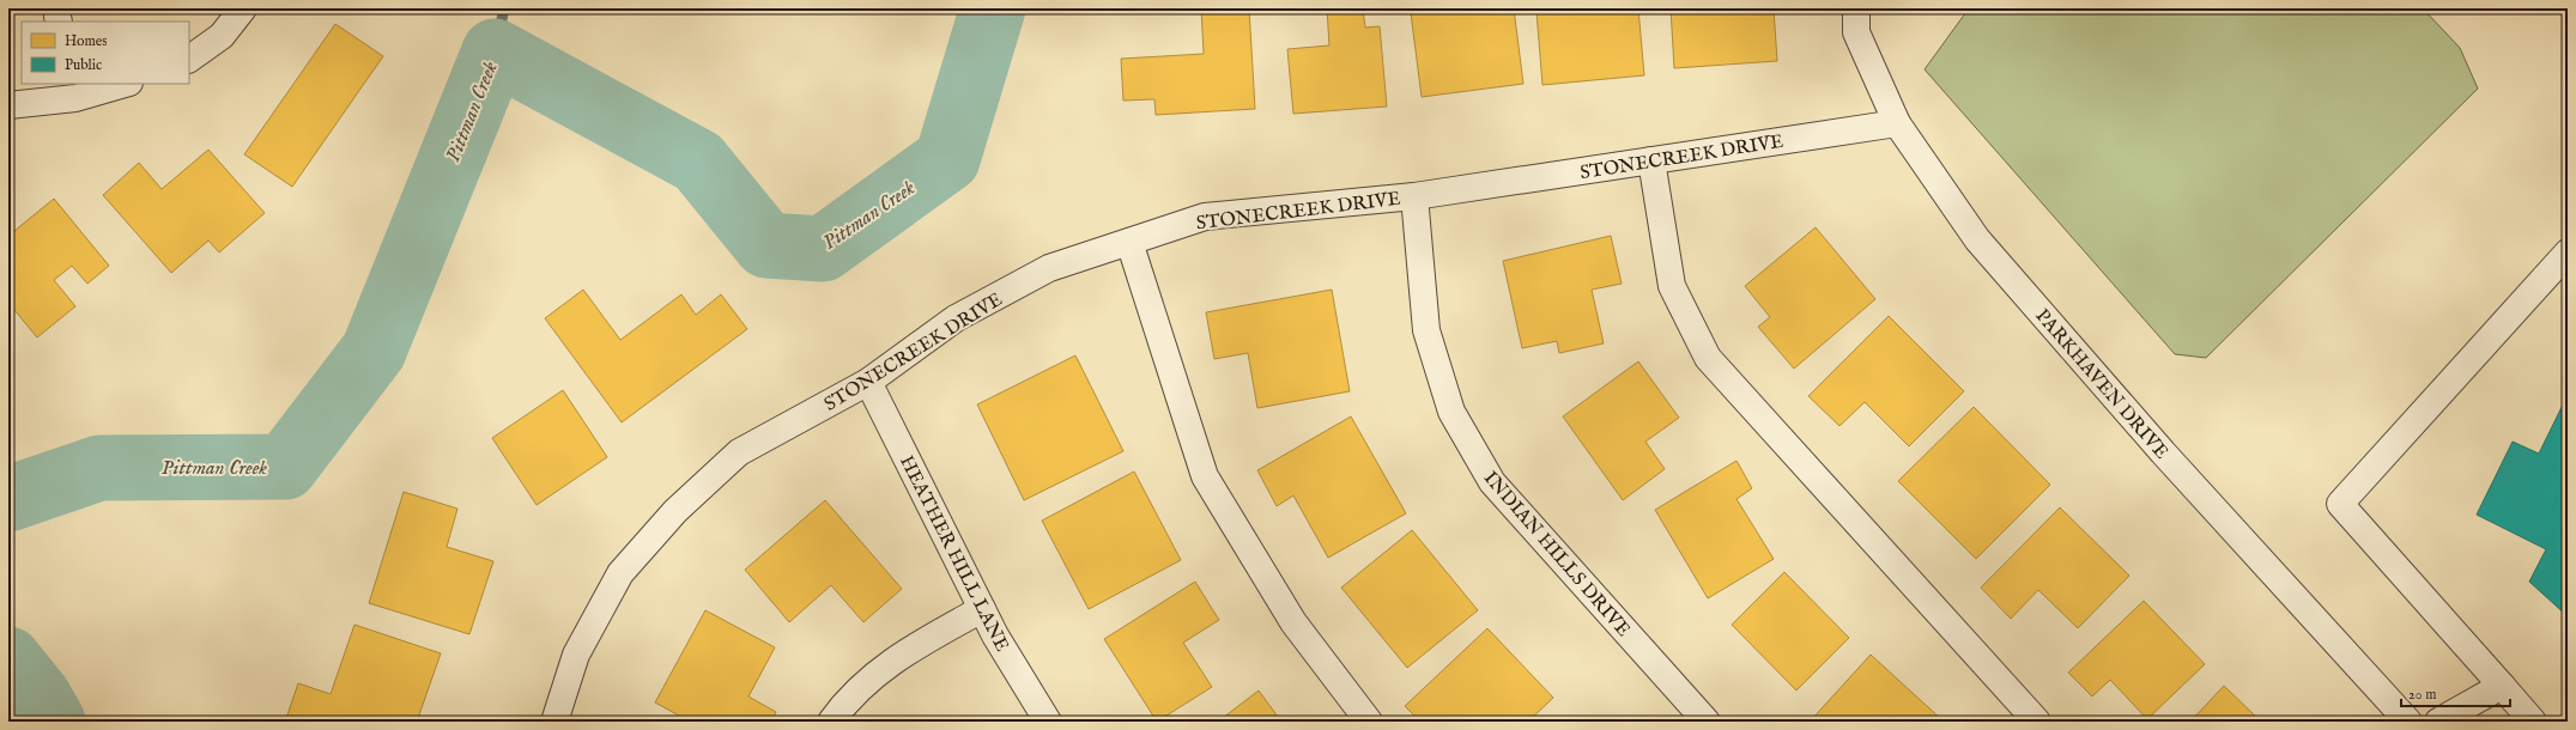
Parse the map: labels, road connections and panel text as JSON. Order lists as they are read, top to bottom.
{
  "streets": {
    "street": [
      "STONECREEK DRIVE",
      "PARKHAVEN DRIVE",
      "HEATHER HILL LANE",
      "INDIAN HILLS DRIVE"
    ]
  },
  "crossings": [
    ["STONECREEK DRIVE", "PARKHAVEN DRIVE"],
    ["STONECREEK DRIVE", "HEATHER HILL LANE"],
    ["STONECREEK DRIVE", "INDIAN HILLS DRIVE"]
  ],
  "water": ["Pittman Creek"],
  "legend": ["Homes", "Public"],
  "scale_bar": "20 m"
}
